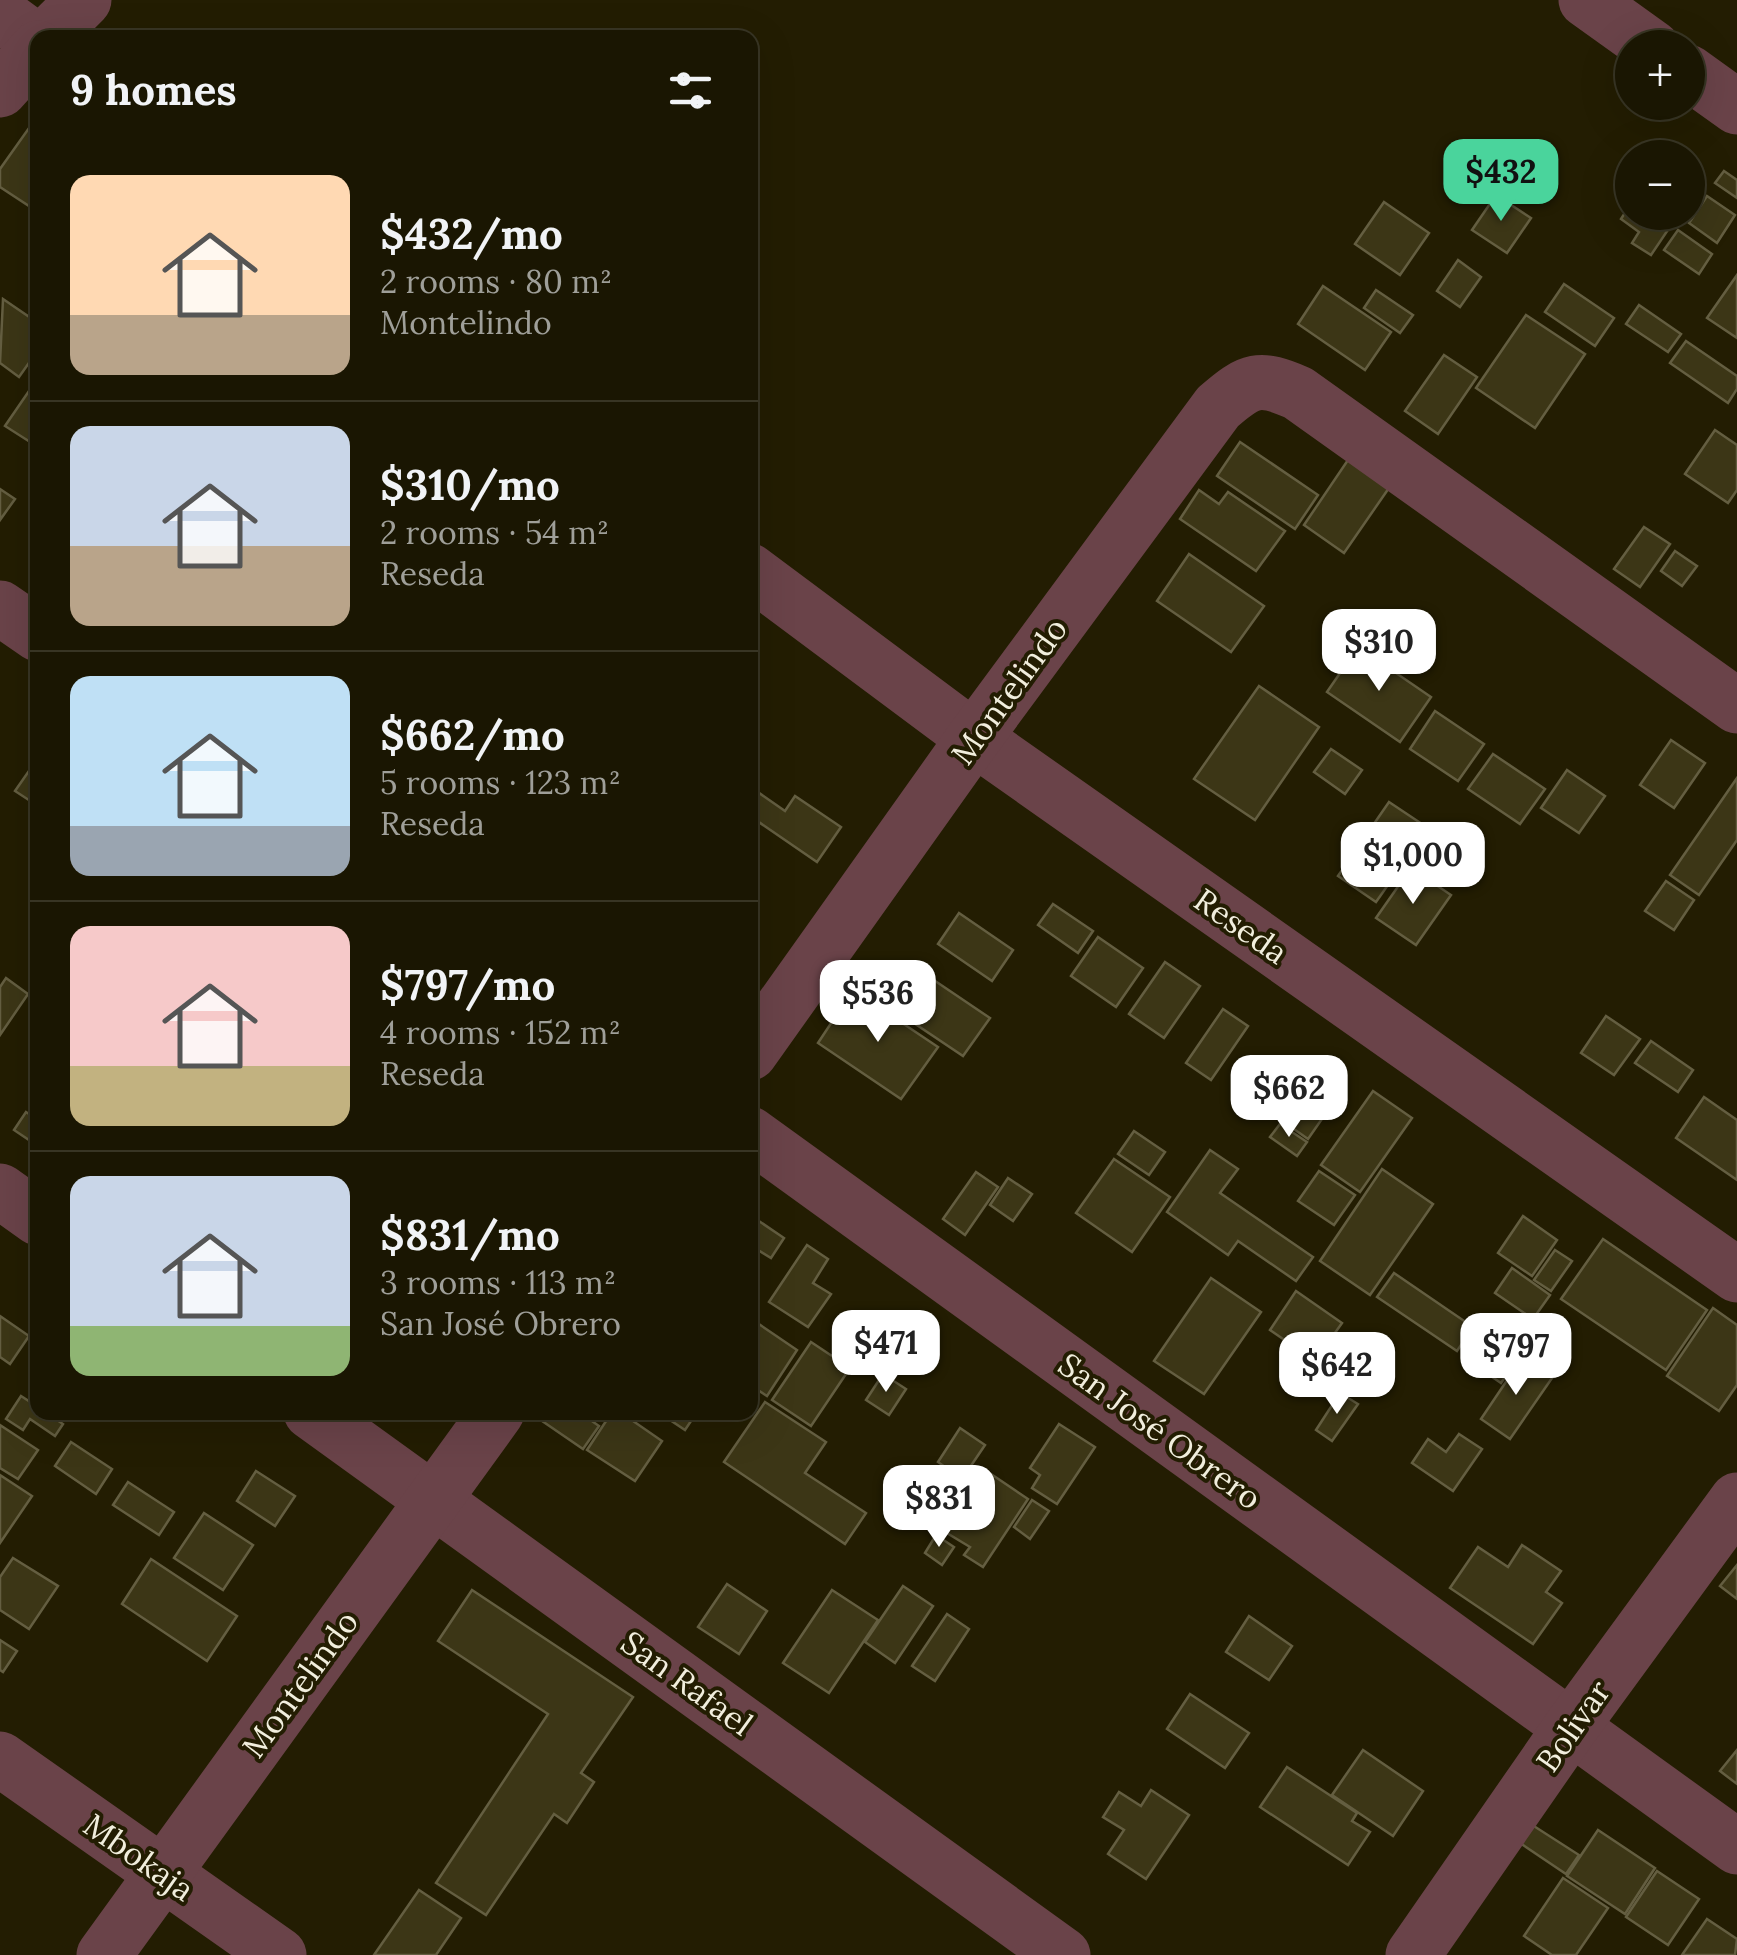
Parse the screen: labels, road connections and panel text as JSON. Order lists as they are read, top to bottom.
{
  "streets": {
    "street": [
      "Montelindo",
      "Reseda",
      "San José Obrero",
      "San Rafael",
      "Bolivar",
      "Mbokaja"
    ]
  },
  "crossings": [
    ["Montelindo", "Reseda"],
    ["Montelindo", "San Rafael"],
    ["Montelindo", "Mbokaja"],
    ["San José Obrero", "Bolivar"]
  ],
  "page": {
    "map_buttons": ["+", "−"],
    "heading": "9 homes",
    "price": [
      "$432",
      "$310",
      "$1,000",
      "$536",
      "$662",
      "$471",
      "$797",
      "$642",
      "$831"
    ],
    "list": [
      {
        "name": "$432/mo",
        "note": "2 rooms · 80 m² · Montelindo"
      },
      {
        "name": "$310/mo",
        "note": "2 rooms · 54 m² · Reseda"
      },
      {
        "name": "$662/mo",
        "note": "5 rooms · 123 m² · Reseda"
      },
      {
        "name": "$797/mo",
        "note": "4 rooms · 152 m² · Reseda"
      },
      {
        "name": "$831/mo",
        "note": "3 rooms · 113 m² · San José Obrero"
      }
    ]
  }
}
